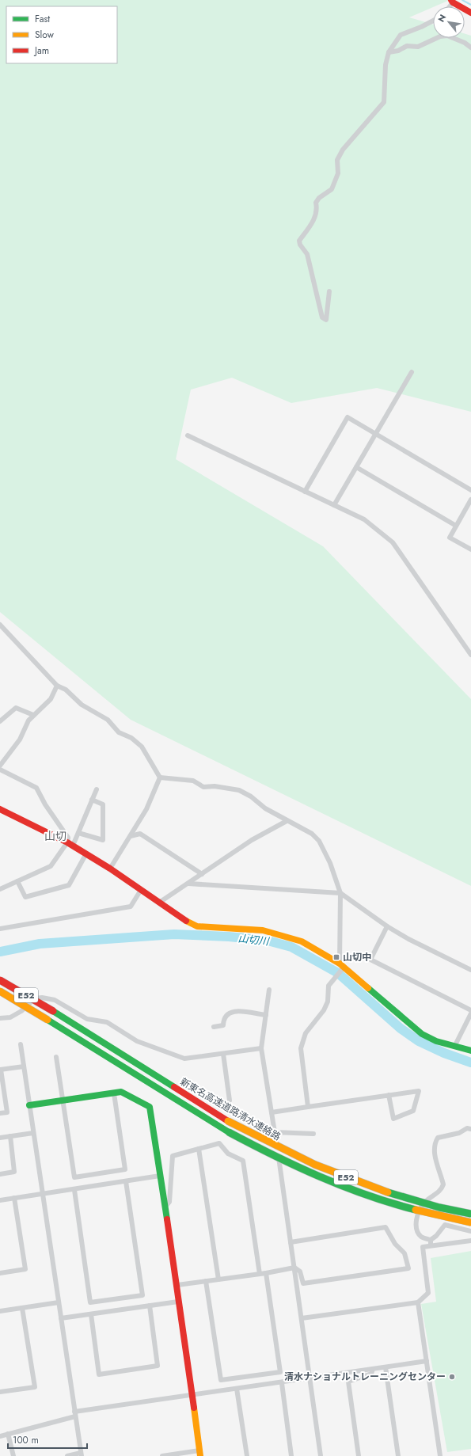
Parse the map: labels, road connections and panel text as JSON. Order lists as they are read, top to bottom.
{
  "streets": {
    "main road": ["E52", "新東名高速道路清水連絡路"]
  },
  "districts": ["山切"],
  "water": ["山切川"],
  "places": {
    "transit": ["山切中"],
    "other": ["清水ナショナルトレーニングセンター"]
  },
  "legend": ["Fast", "Slow", "Jam"],
  "scale_bar": "100 m",
  "north": "top left"
}
